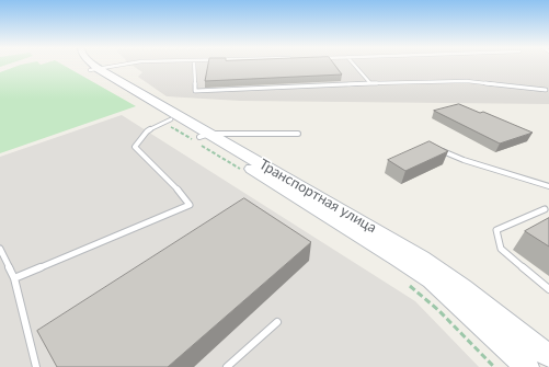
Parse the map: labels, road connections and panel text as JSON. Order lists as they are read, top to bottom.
{
  "streets": {
    "main road": ["Транспортная улица"]
  }
}
